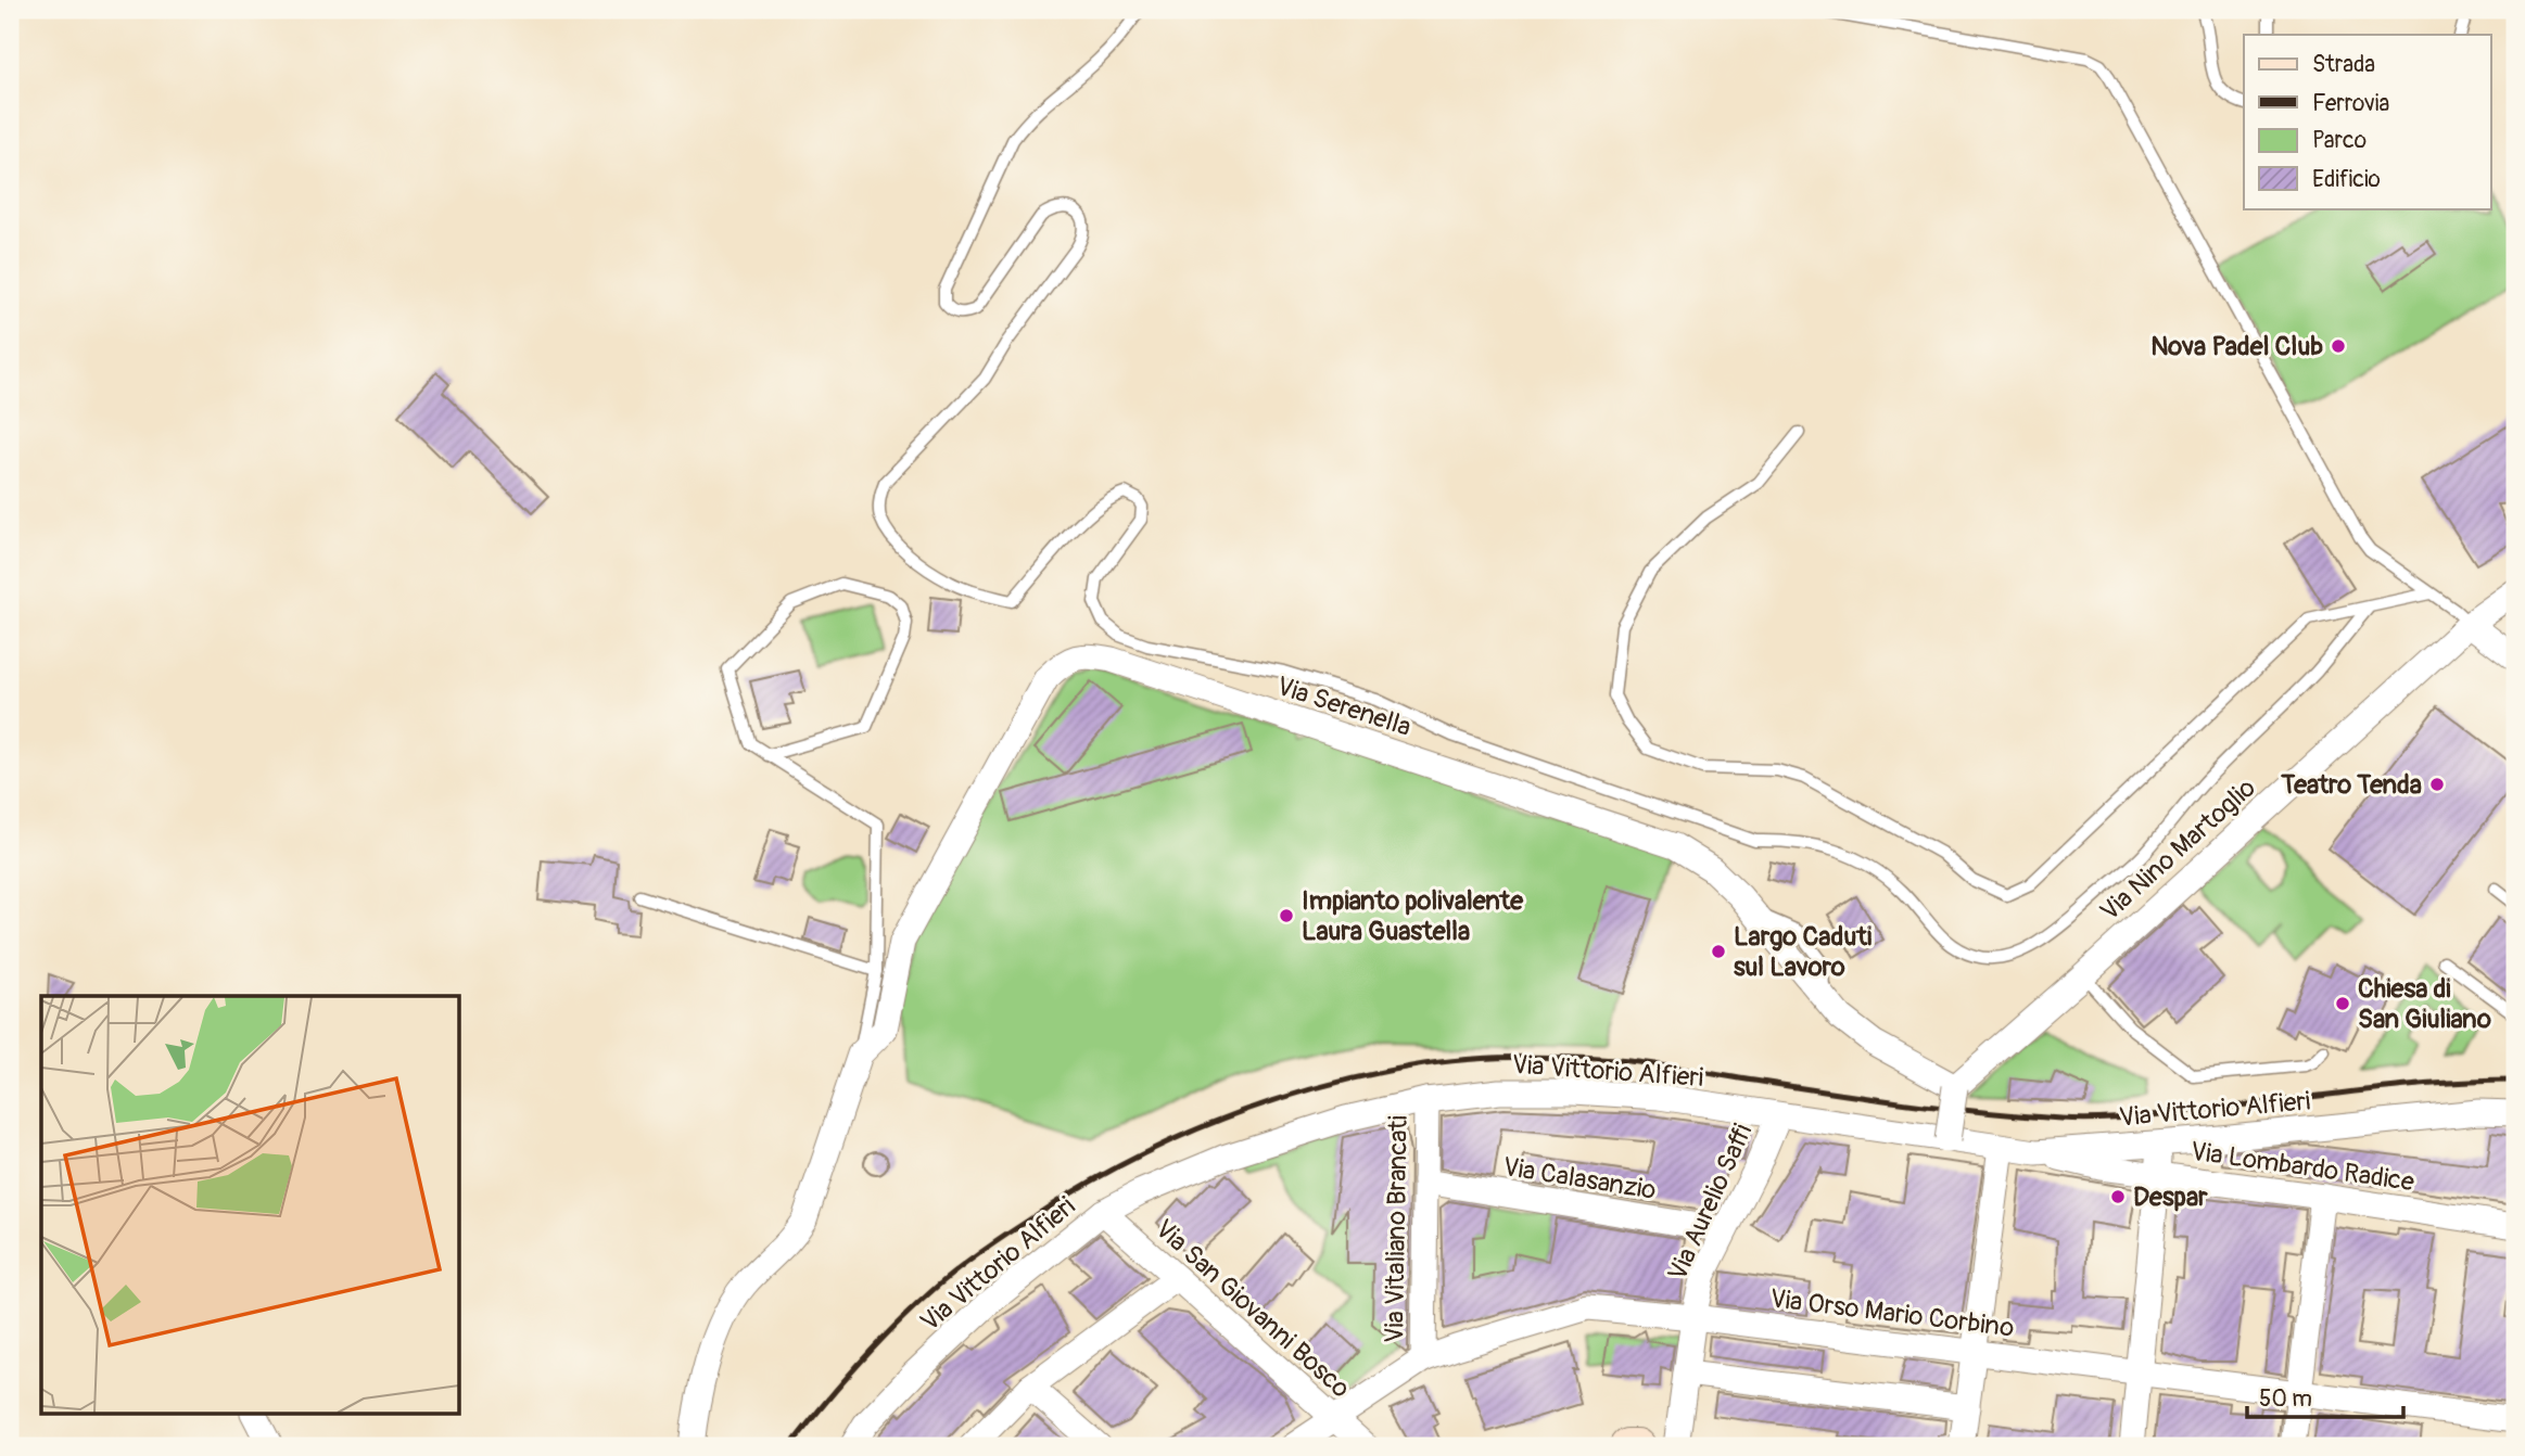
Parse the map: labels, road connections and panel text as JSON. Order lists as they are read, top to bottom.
{
  "streets": {
    "street": [
      "Via Serenella",
      "Via Nino Martoglio",
      "Via Vittorio Alfieri",
      "Via Lombardo Radice",
      "Via Calasanzio",
      "Via Aurelio Saffi",
      "Via Vitaliano Brancati",
      "Via San Giovanni Bosco",
      "Via Orso Mario Corbino"
    ]
  },
  "crossings": [
    ["Via Serenella", "Via Nino Martoglio"],
    ["Via Vittorio Alfieri", "Via Lombardo Radice"],
    ["Via Vittorio Alfieri", "Via Aurelio Saffi"],
    ["Via Vittorio Alfieri", "Via Vitaliano Brancati"],
    ["Via Vittorio Alfieri", "Via San Giovanni Bosco"],
    ["Via Calasanzio", "Via Aurelio Saffi"],
    ["Via Calasanzio", "Via Vitaliano Brancati"],
    ["Via Aurelio Saffi", "Via Orso Mario Corbino"],
    ["Via Vitaliano Brancati", "Via Orso Mario Corbino"],
    ["Via San Giovanni Bosco", "Via Orso Mario Corbino"]
  ],
  "places": [
    "Nova Padel Club",
    "Teatro Tenda",
    "Impianto polivalente Laura Guastella",
    "Largo Caduti sul Lavoro",
    "Chiesa di San Giuliano",
    "Despar"
  ],
  "legend": [
    "Strada",
    "Ferrovia",
    "Parco",
    "Edificio"
  ],
  "scale_bar": "50 m"
}
